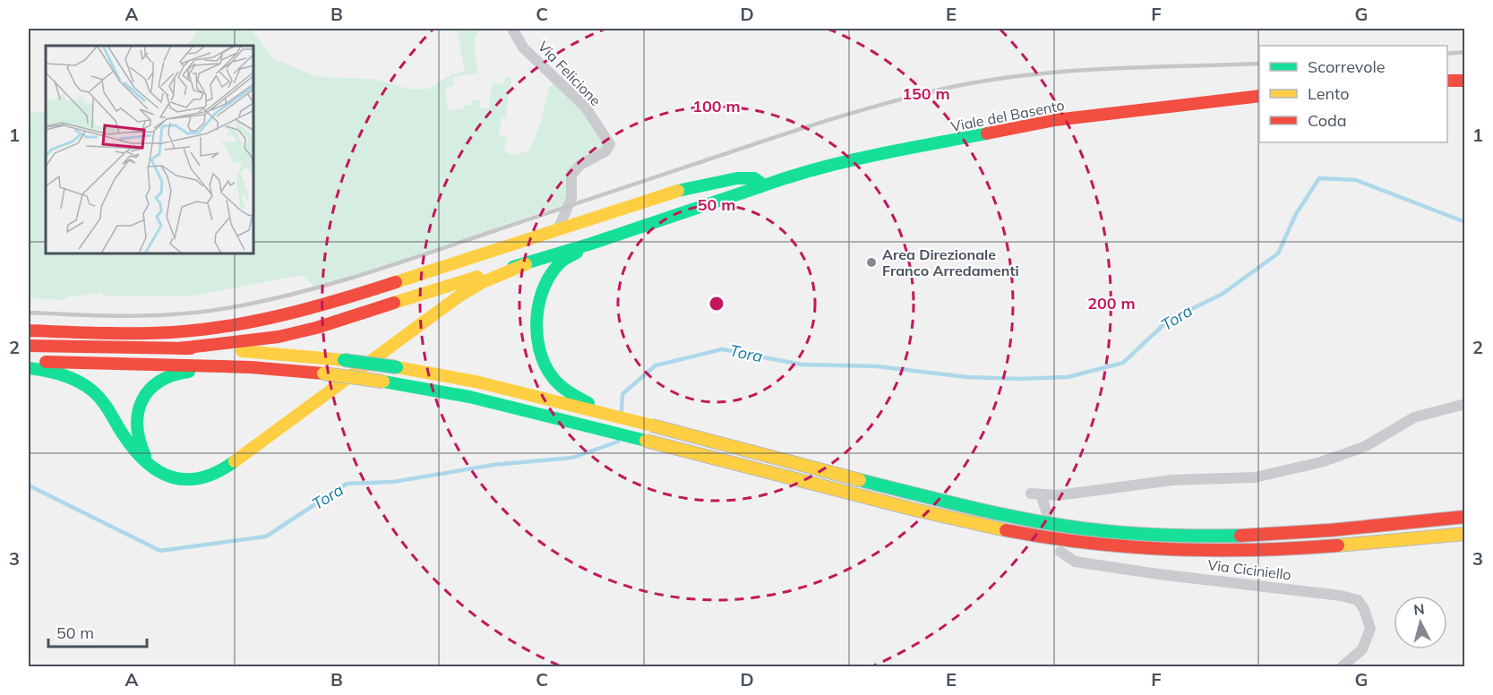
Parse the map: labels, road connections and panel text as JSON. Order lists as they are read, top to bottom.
{
  "streets": {
    "main road": ["Viale del Basento"],
    "street": ["Via Felicione", "Via Ciciniello"]
  },
  "water": ["Tora"],
  "places": ["Area Direzionale Franco Arredamenti"],
  "legend": ["Scorrevole", "Lento", "Coda"],
  "scale_bar": "50 m",
  "north": "top",
  "grid": {
    "columns": [
      "A",
      "B",
      "C",
      "D",
      "E",
      "F",
      "G"
    ],
    "rows": ["1", "2", "3"]
  },
  "rings": [
    "150 m",
    "100 m",
    "50 m",
    "200 m"
  ]
}
